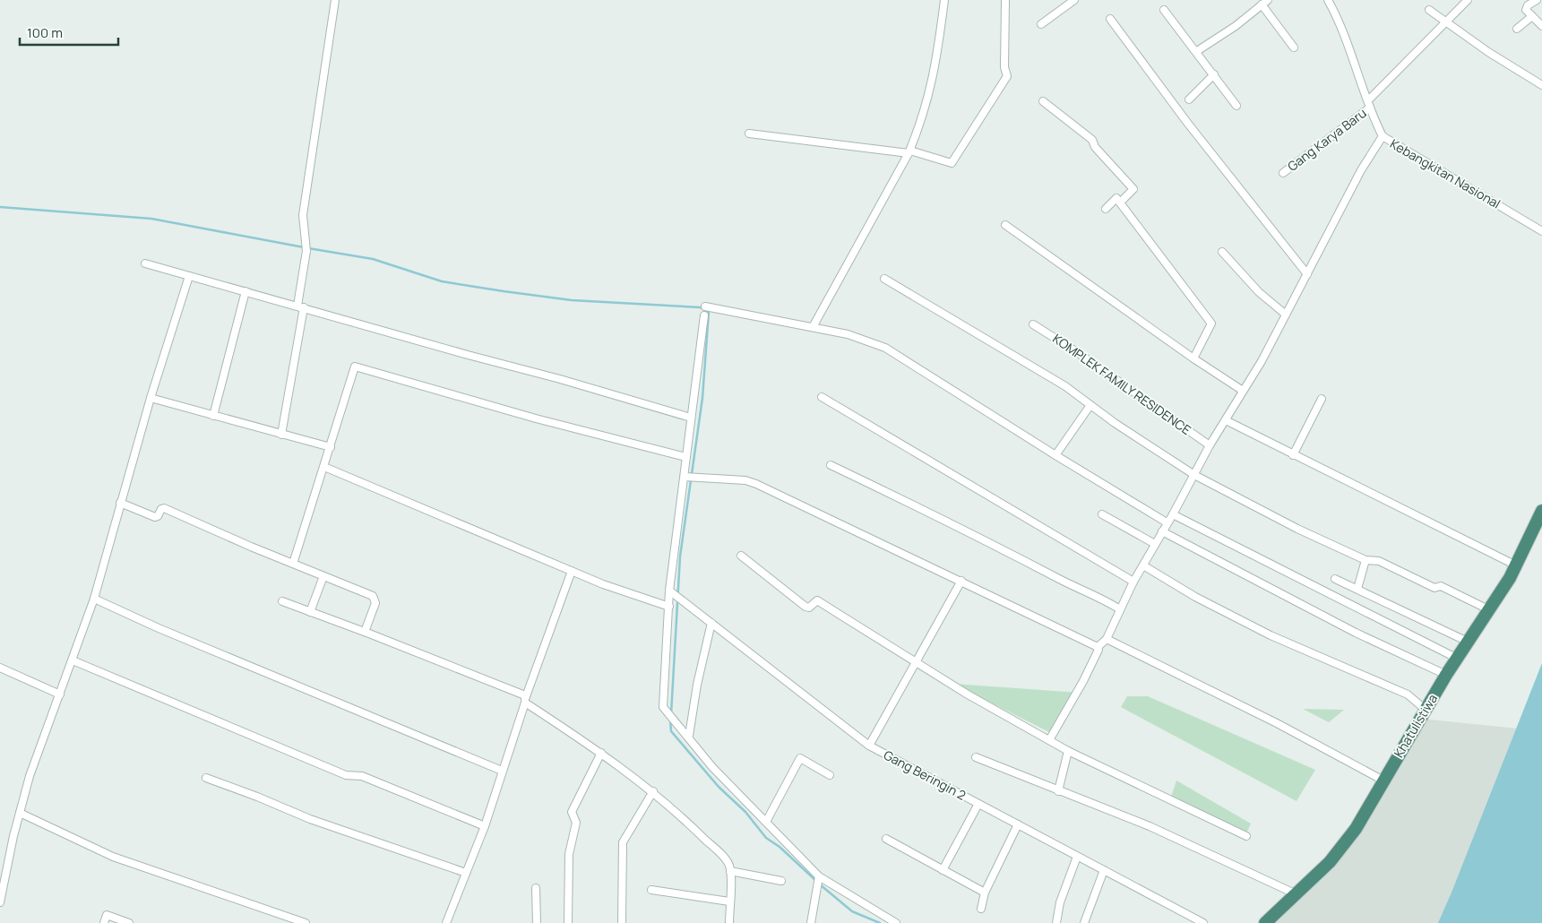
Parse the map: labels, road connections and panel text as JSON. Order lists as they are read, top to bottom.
{
  "streets": {
    "highway": ["Khatulistiwa"],
    "street": [
      "Gang Karya Baru",
      "Kebangkitan Nasional",
      "KOMPLEK FAMILY RESIDENCE",
      "Gang Beringin 2"
    ]
  },
  "crossings": [
    ["Gang Karya Baru", "Kebangkitan Nasional"]
  ],
  "scale_bar": "100 m"
}
